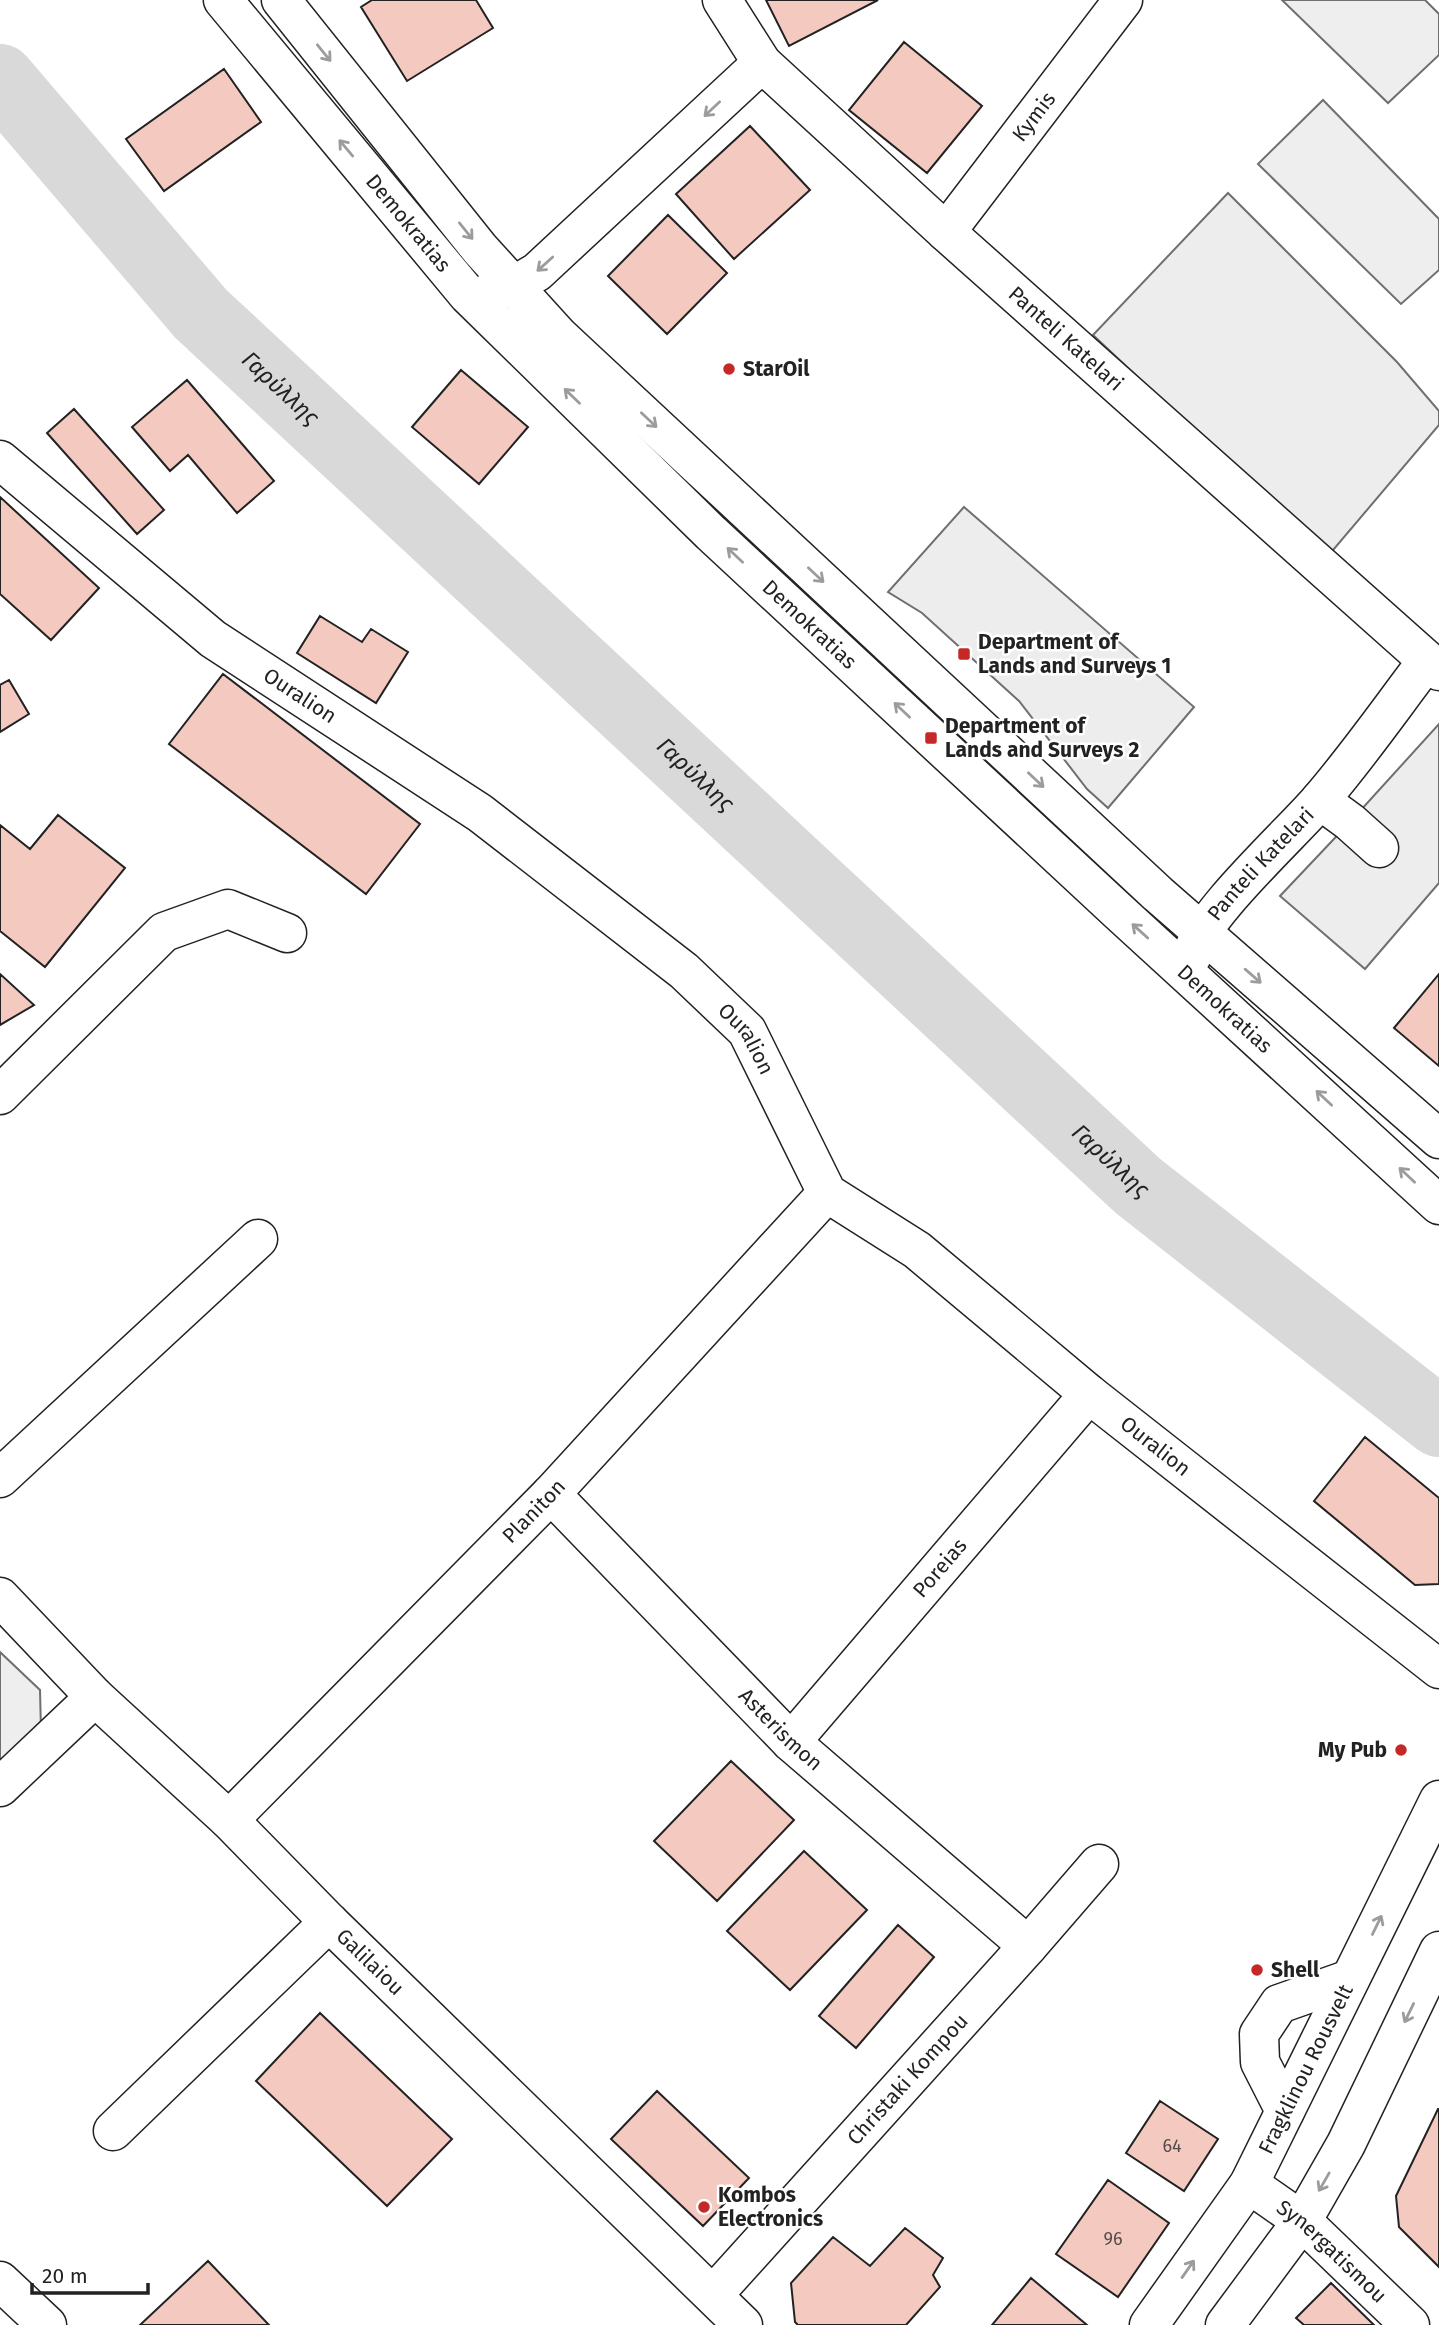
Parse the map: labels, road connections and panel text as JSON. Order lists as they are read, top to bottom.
{
  "streets": {
    "street": [
      "Kymis",
      "Demokratias",
      "Panteli Katelari",
      "Ouralion",
      "Planiton",
      "Poreias",
      "Asterismon",
      "Galilaiou",
      "Fragklinou Rousvelt",
      "Christaki Kompou",
      "Synergatismou"
    ]
  },
  "crossings": [
    ["Kymis", "Panteli Katelari"],
    ["Demokratias", "Panteli Katelari"],
    ["Ouralion", "Planiton"],
    ["Ouralion", "Poreias"],
    ["Planiton", "Asterismon"],
    ["Planiton", "Galilaiou"],
    ["Poreias", "Asterismon"],
    ["Asterismon", "Christaki Kompou"],
    ["Galilaiou", "Christaki Kompou"],
    ["Fragklinou Rousvelt", "Synergatismou"]
  ],
  "water": ["Γαρύλλης"],
  "places": {
    "other": [
      "StarOil",
      "My Pub",
      "Shell",
      "Kombos Electronics"
    ],
    "transit": ["Department of Lands and Surveys 1", "Department of Lands and Surveys 2"]
  },
  "house_numbers": ["64", "96"],
  "scale_bar": "20 m"
}
